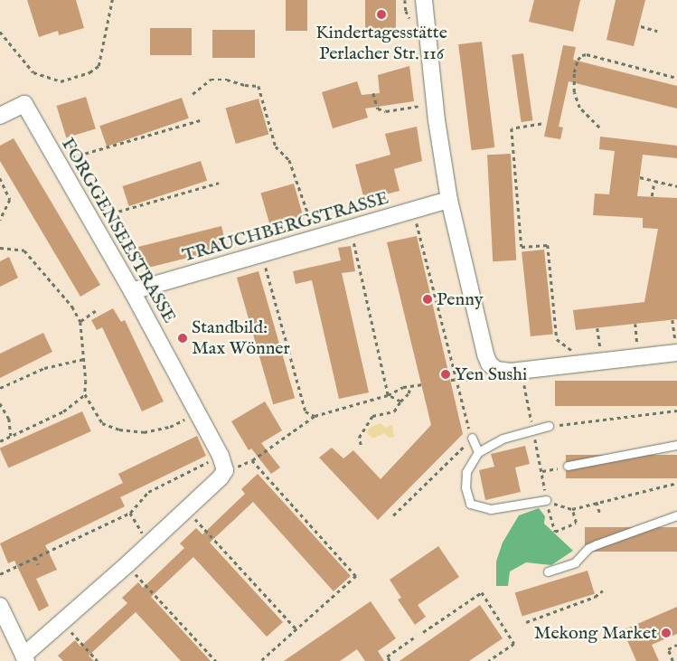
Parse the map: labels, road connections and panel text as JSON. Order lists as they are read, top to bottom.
{
  "streets": {
    "street": ["TRAUCHBERGSTRASSE", "FORGGENSEESTRASSE"]
  },
  "crossings": [
    ["TRAUCHBERGSTRASSE", "FORGGENSEESTRASSE"]
  ],
  "places": [
    "Kindertagesstätte Perlacher Str. 116",
    "Penny",
    "Standbild: Max Wönner",
    "Yen Sushi",
    "Mekong Market"
  ]
}
